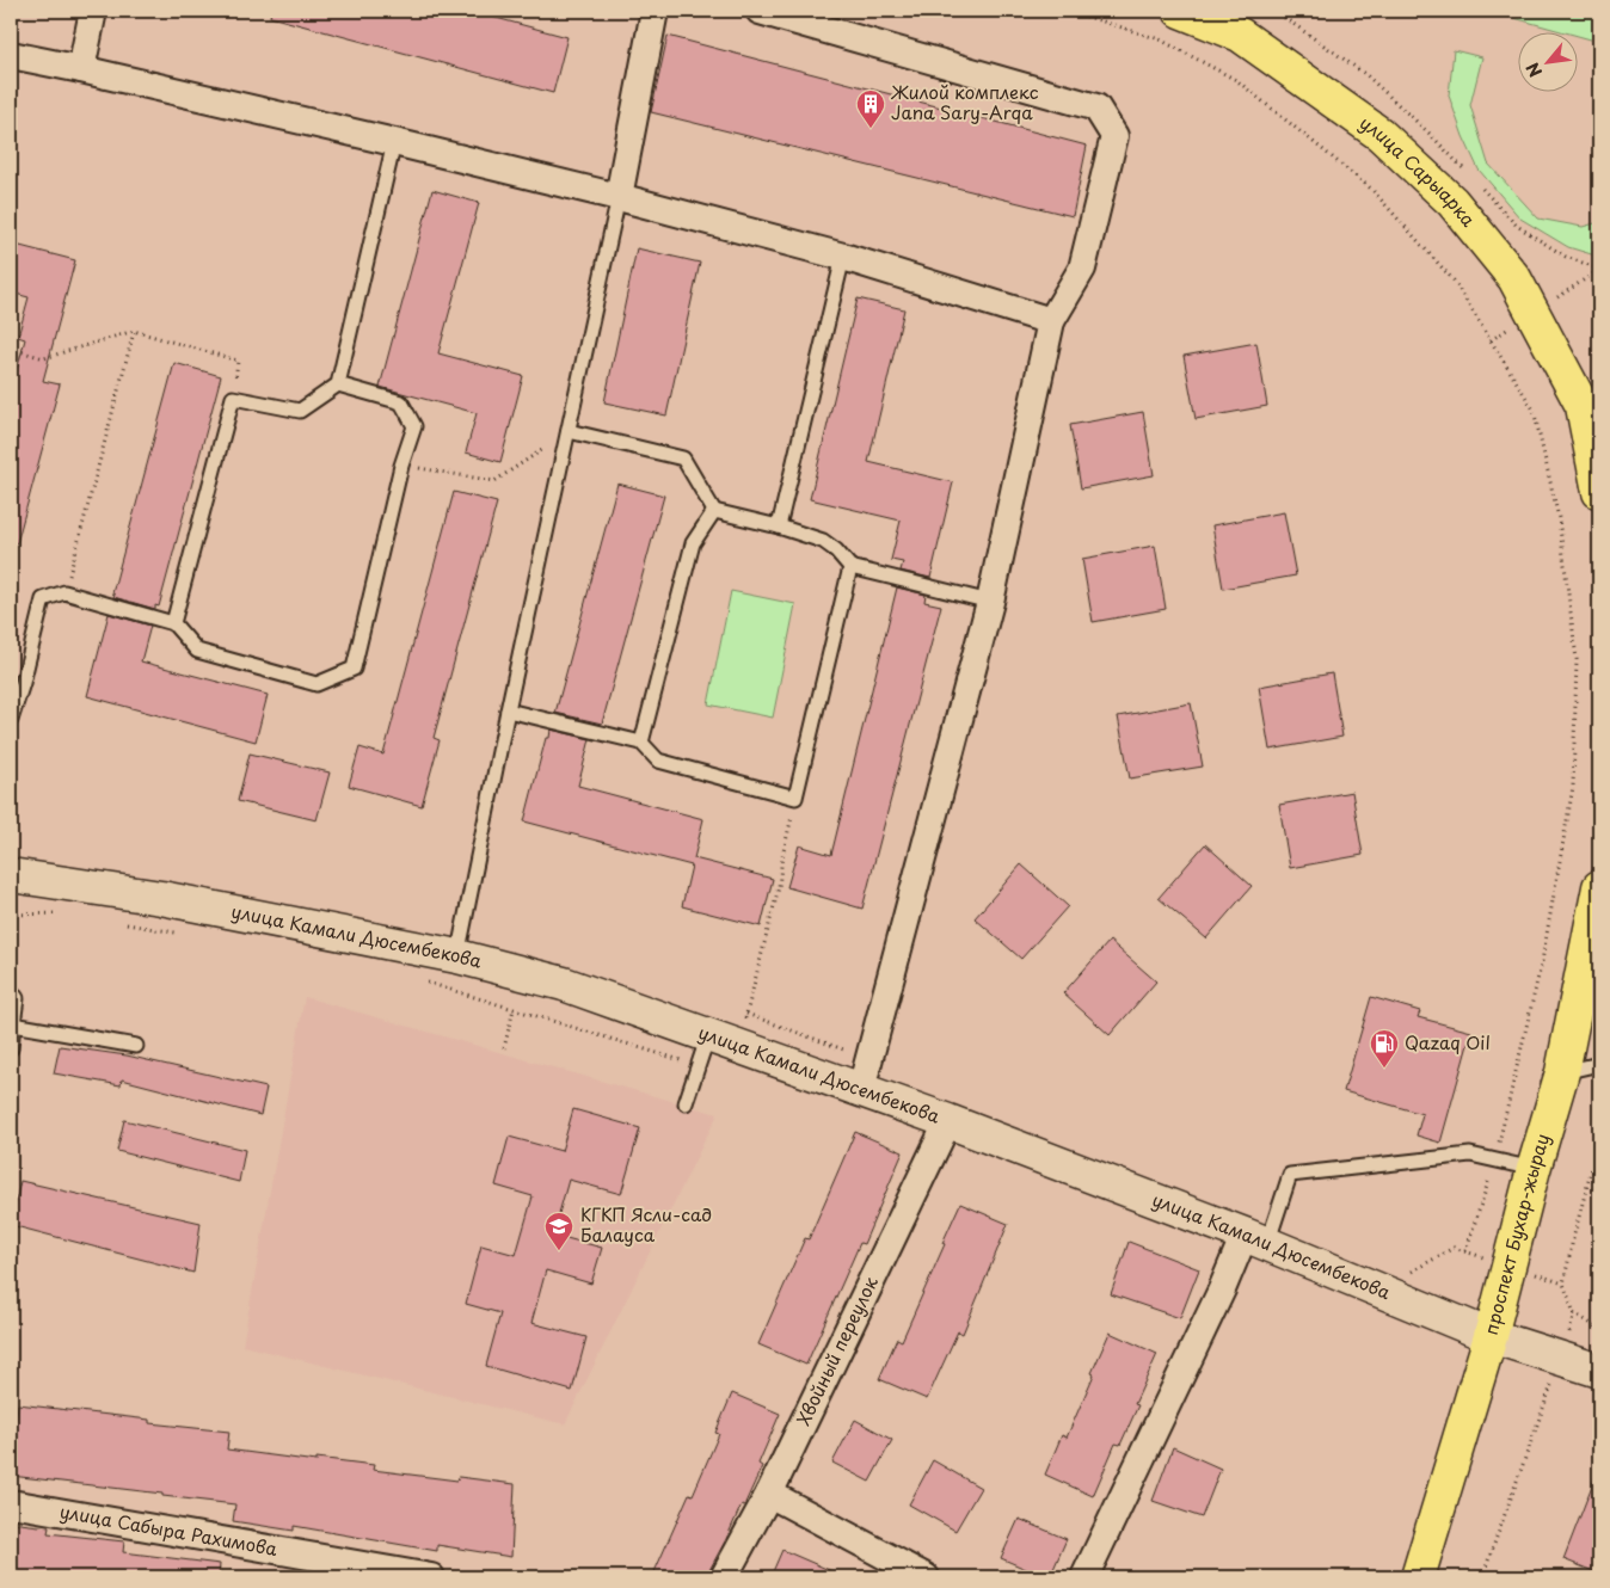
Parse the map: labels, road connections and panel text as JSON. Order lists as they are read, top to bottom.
{
  "streets": {
    "main road": ["улица Сарыарка", "улица Камали Дюсембекова", "проспект Бухар-жырау"],
    "street": ["Хвойный переулок", "улица Сабыра Рахимова"]
  },
  "crossings": [
    ["улица Камали Дюсембекова", "проспект Бухар-жырау"],
    ["улица Камали Дюсембекова", "Хвойный переулок"]
  ],
  "places": {
    "building": ["Жилой комплекс Jana Sary-Arqa"],
    "fuel station": ["Qazaq Oil"],
    "school or university": ["КГКП Ясли-сад Балауса"]
  },
  "north": "bottom left"
}
